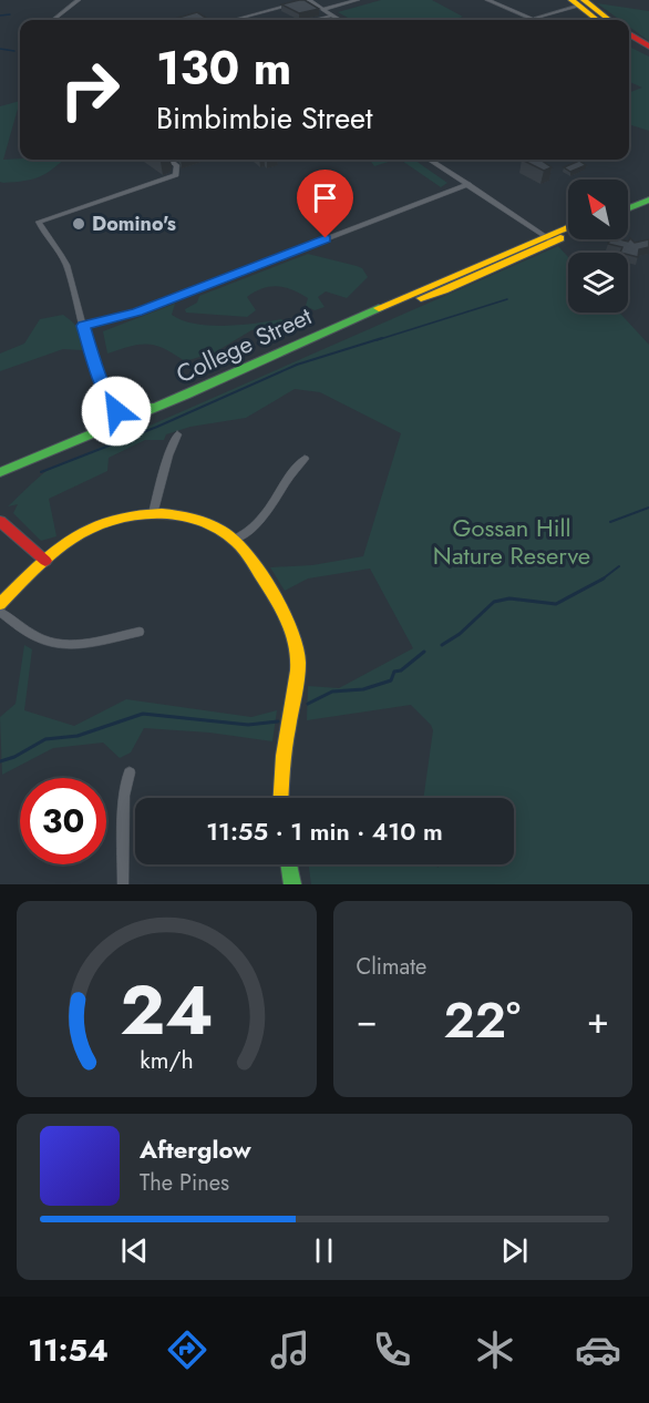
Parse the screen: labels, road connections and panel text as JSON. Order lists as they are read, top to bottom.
{
  "streets": {
    "street": ["College Street"]
  },
  "parks": ["Gossan Hill Nature Reserve"],
  "places": ["Domino's"],
  "north": "top left",
  "page": {
    "turn": ["130 m", "Bimbimbie Street"],
    "limit": "30",
    "trip": "11:55 · 1 min · 410 m",
    "tile": "Climate",
    "heat": ["−", "22°", "+"],
    "song": ["Afterglow", "The Pines"],
    "tabs": "11:54",
    "gauge": ["24", "km/h"]
  }
}
